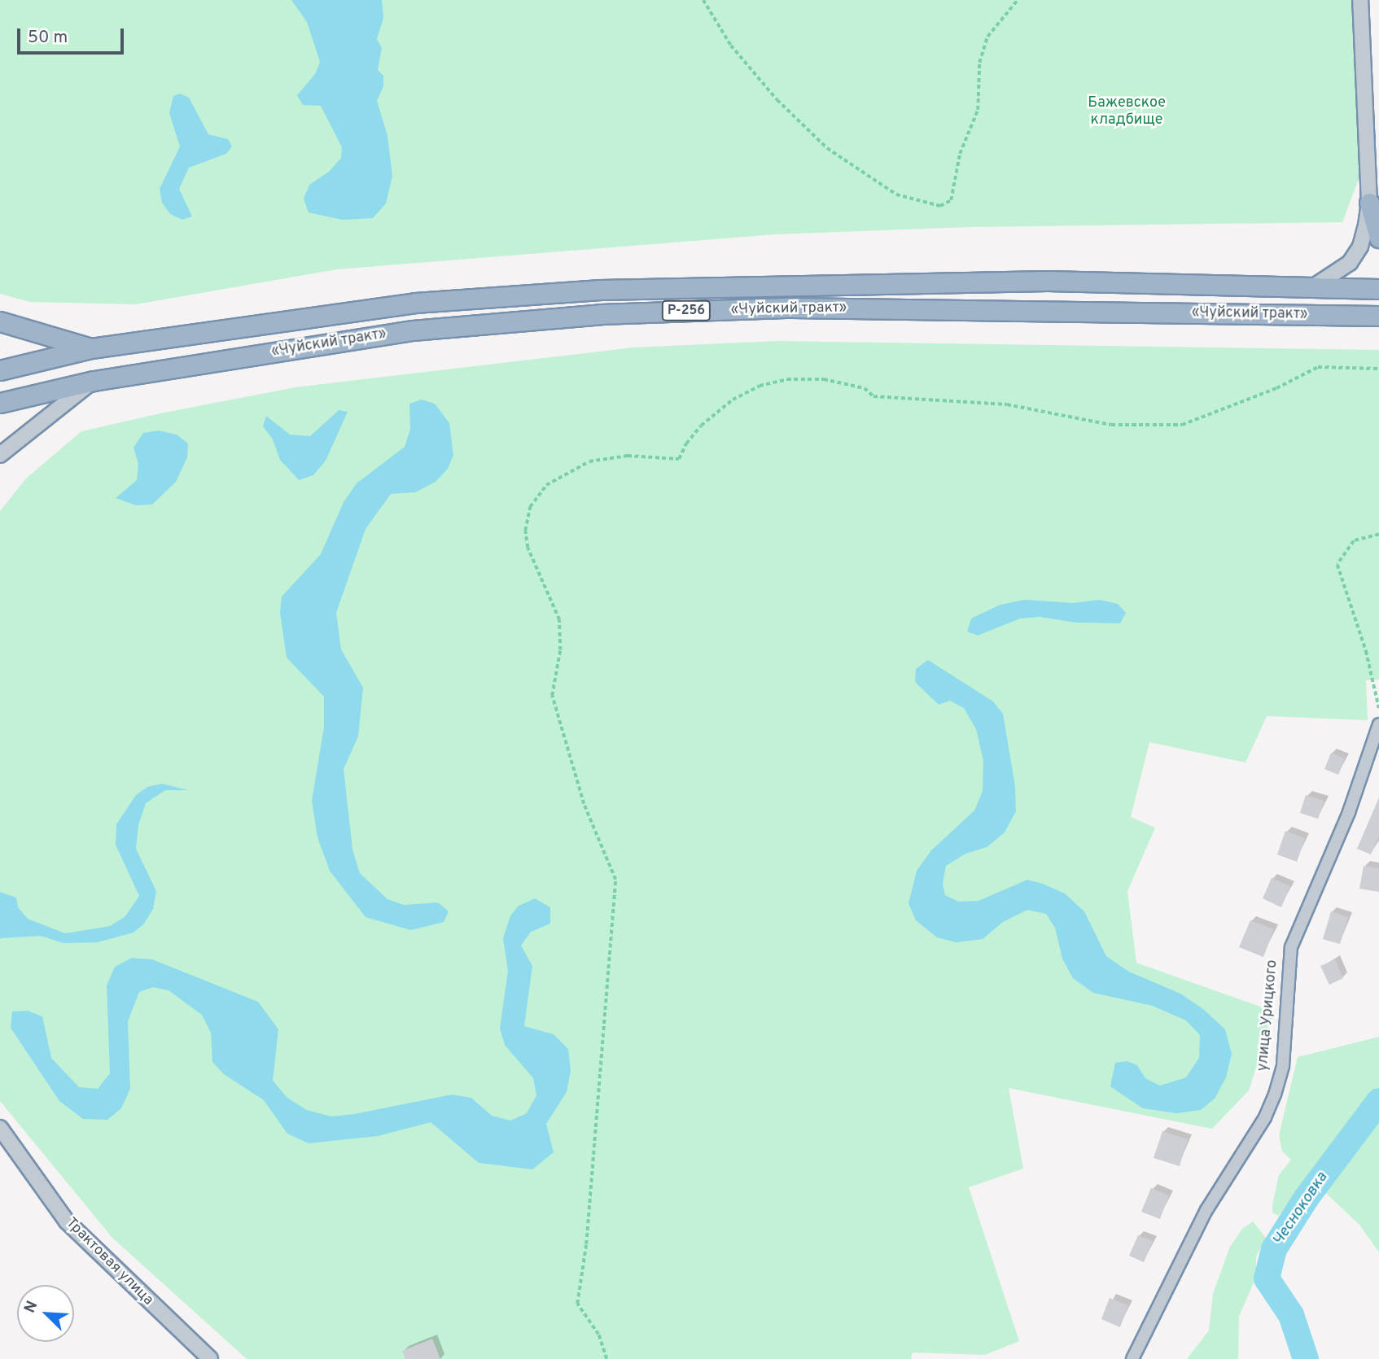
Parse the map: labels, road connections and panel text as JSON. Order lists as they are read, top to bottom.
{
  "streets": {
    "highway": ["«Чуйский тракт»", "Р-256"],
    "street": ["улица Урицкого", "Трактовая улица"]
  },
  "water": ["Чесноковка"],
  "parks": ["Бажевское кладбище"],
  "scale_bar": "50 m",
  "north": "top left"
}
